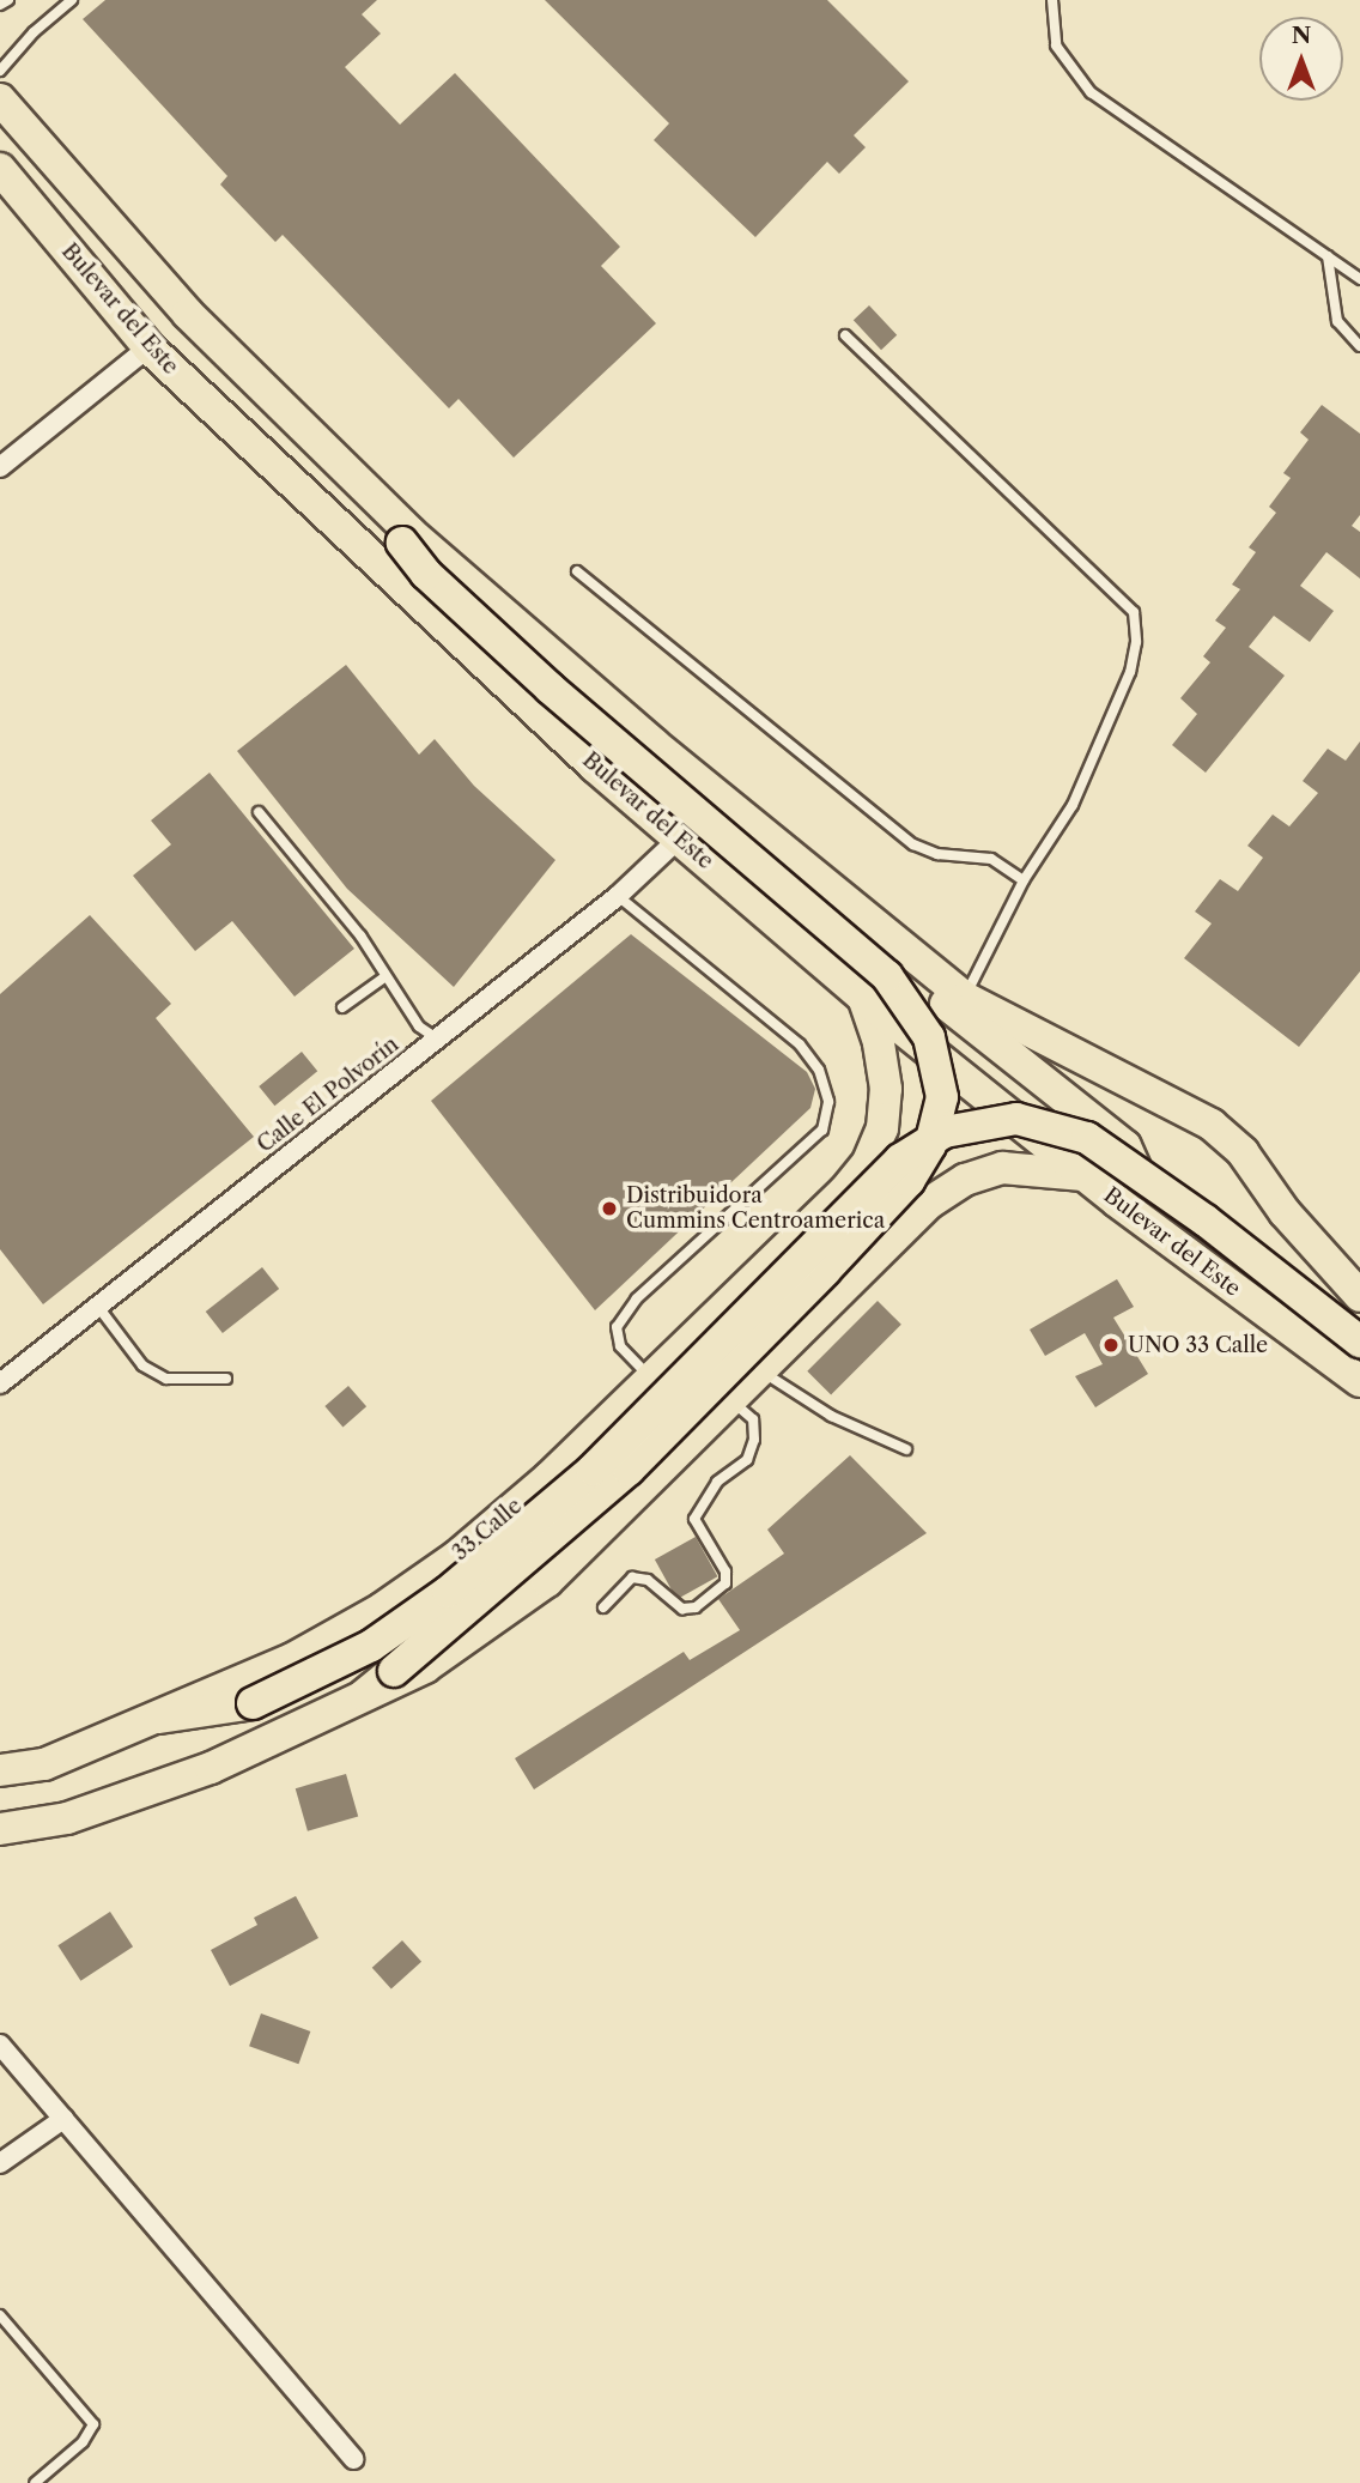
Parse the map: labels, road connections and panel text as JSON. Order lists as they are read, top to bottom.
{
  "streets": {
    "main road": ["Bulevar del Este", "33 Calle"],
    "street": ["Calle El Polvorín"]
  },
  "crossings": [
    ["Bulevar del Este", "Calle El Polvorín"],
    ["Bulevar del Este", "33 Calle"]
  ],
  "places": ["Distribuidora Cummins Centroamerica", "UNO 33 Calle"],
  "north": "top"
}
